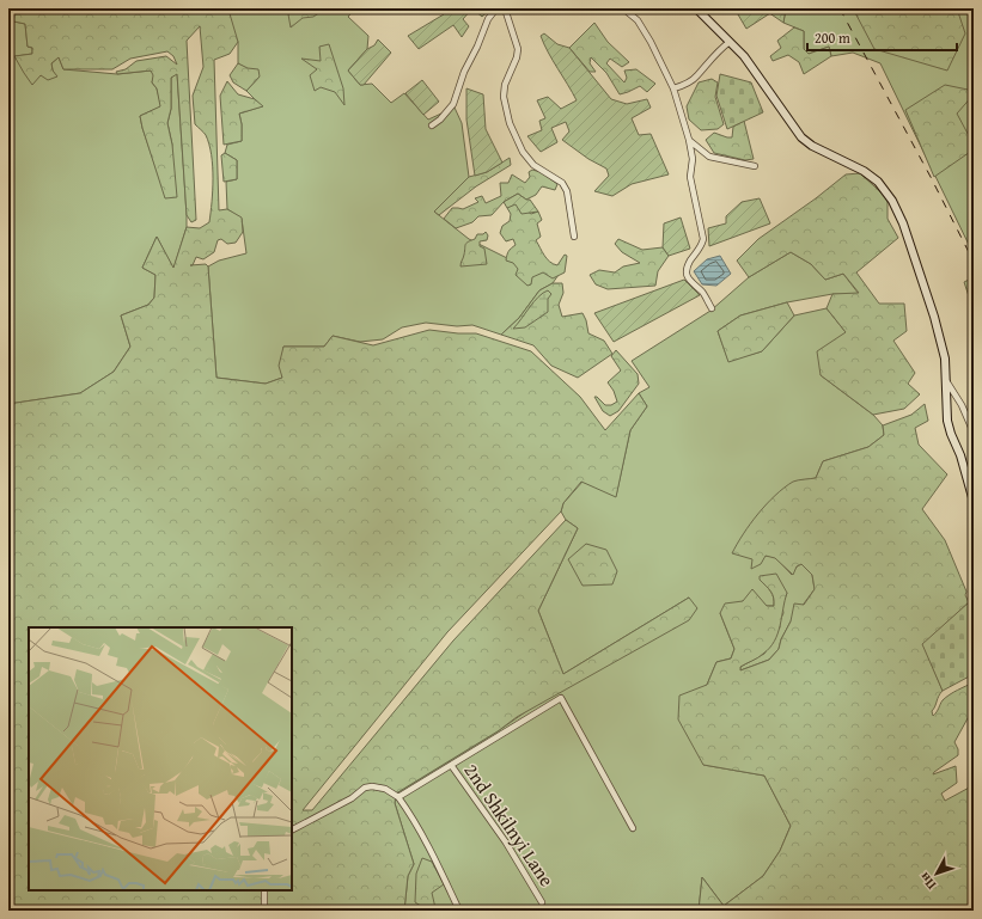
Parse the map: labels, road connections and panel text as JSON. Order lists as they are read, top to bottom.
{
  "streets": {
    "street": ["2nd Shkilnyi Lane"]
  },
  "scale_bar": "200 m",
  "north": "bottom left"
}
